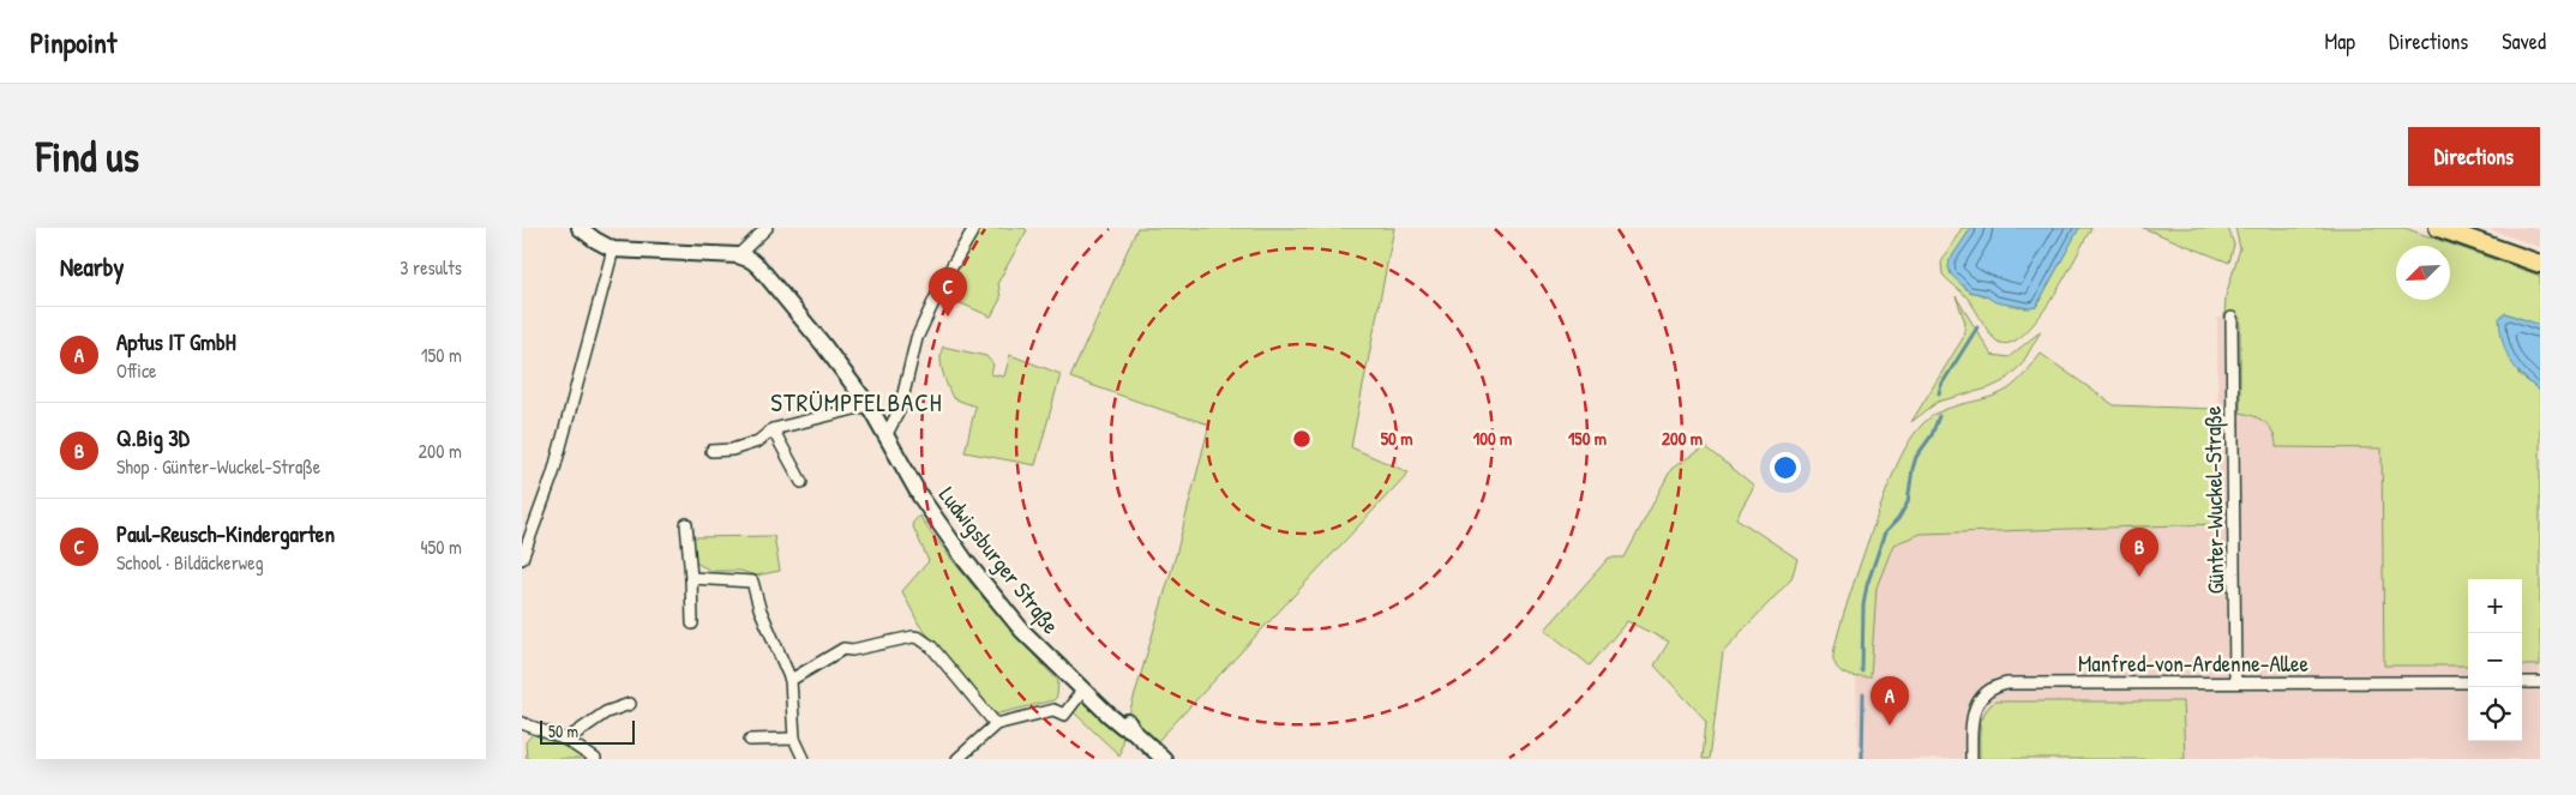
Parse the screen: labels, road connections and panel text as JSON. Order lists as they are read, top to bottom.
{
  "streets": {
    "street": ["Günter-Wuckel-Straße", "Ludwigsburger Straße", "Manfred-von-Ardenne-Allee"]
  },
  "crossings": [
    ["Günter-Wuckel-Straße", "Manfred-von-Ardenne-Allee"]
  ],
  "districts": ["STRÜMPFELBACH"],
  "scale_bar": "50 m",
  "north": "bottom left",
  "page": {
    "header": "Pinpoint",
    "nav": ["Map", "Directions", "Saved"],
    "buttons": "Directions",
    "title": "Find us",
    "heading": ["Nearby", "3 results"],
    "pins": ["C", "B", "A"],
    "list": [
      {
        "mark": "A",
        "name": "Aptus IT GmbH",
        "note": "Office",
        "value": "150 m"
      },
      {
        "mark": "B",
        "name": "Q.Big 3D",
        "note": "Shop · Günter-Wuckel-Straße",
        "value": "200 m"
      },
      {
        "mark": "C",
        "name": "Paul-Reusch-Kindergarten",
        "note": "School · Bildäckerweg",
        "value": "450 m"
      }
    ],
    "map_buttons": ["+", "−"],
    "scale": "50 m"
  },
  "rings": [
    "50 m",
    "100 m",
    "150 m",
    "200 m"
  ]
}
